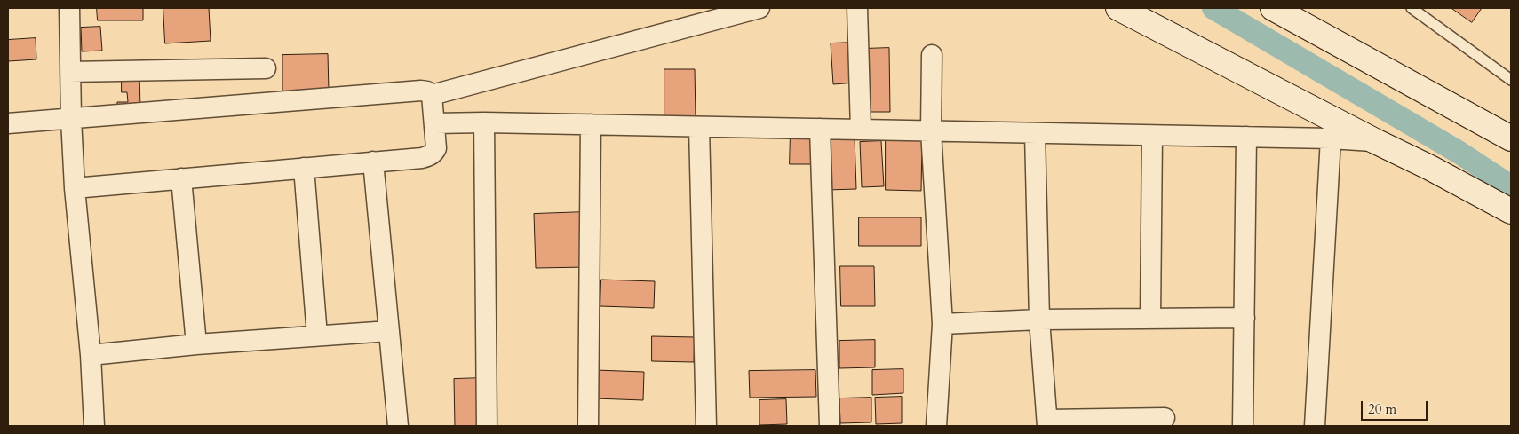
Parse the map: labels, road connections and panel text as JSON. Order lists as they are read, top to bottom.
{
  "scale_bar": "20 m"
}
